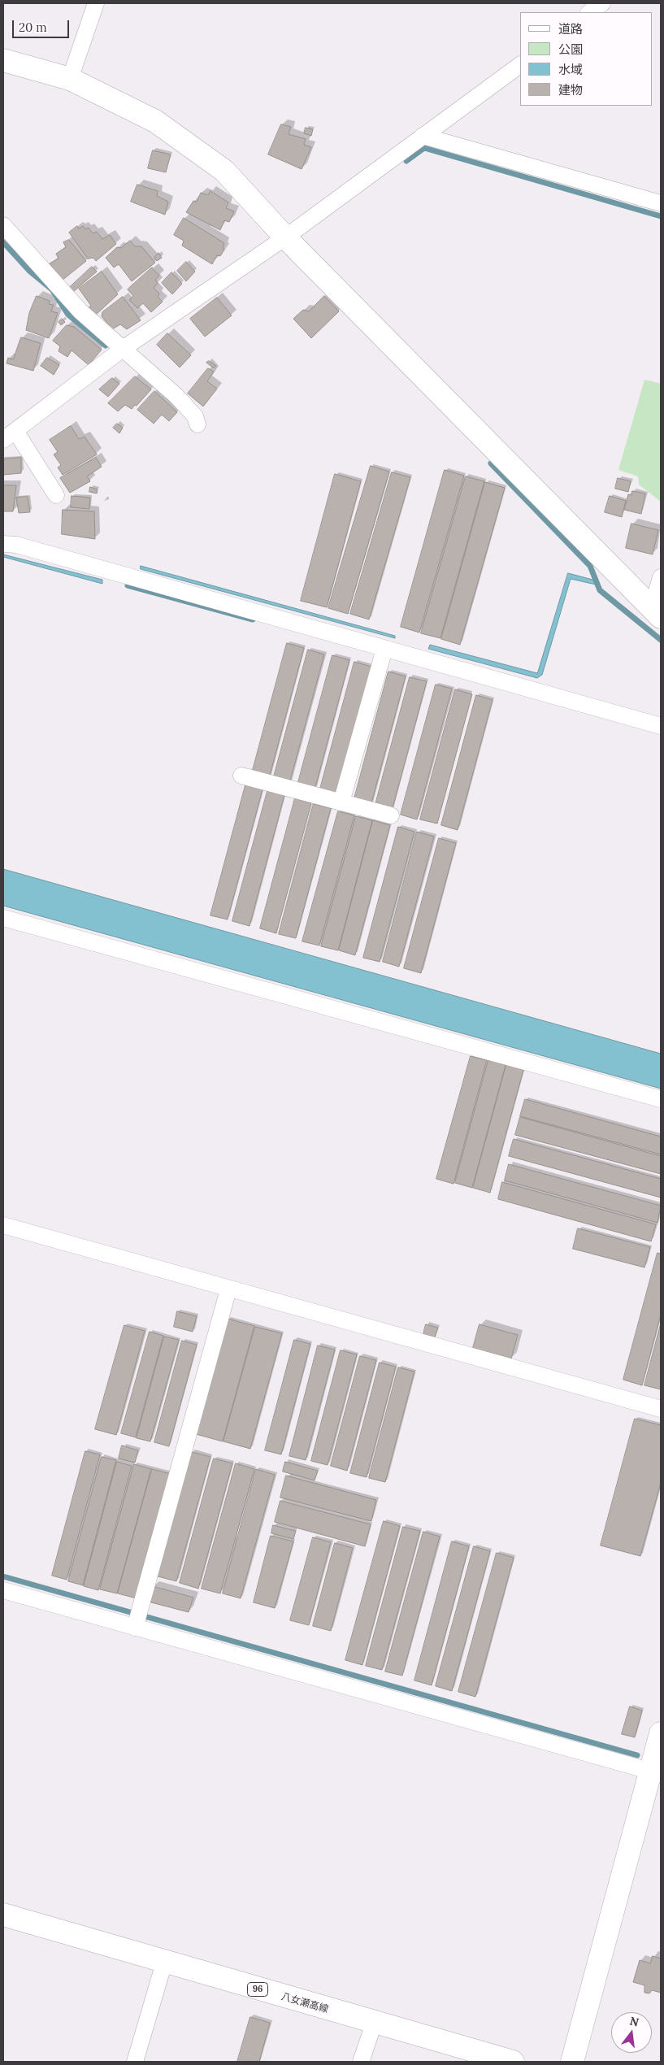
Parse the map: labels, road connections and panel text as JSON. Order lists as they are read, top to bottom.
{
  "streets": {
    "street": ["96", "八女瀬高線"]
  },
  "legend": [
    "道路",
    "公園",
    "水域",
    "建物"
  ],
  "scale_bar": "20 m",
  "north": "top"
}
